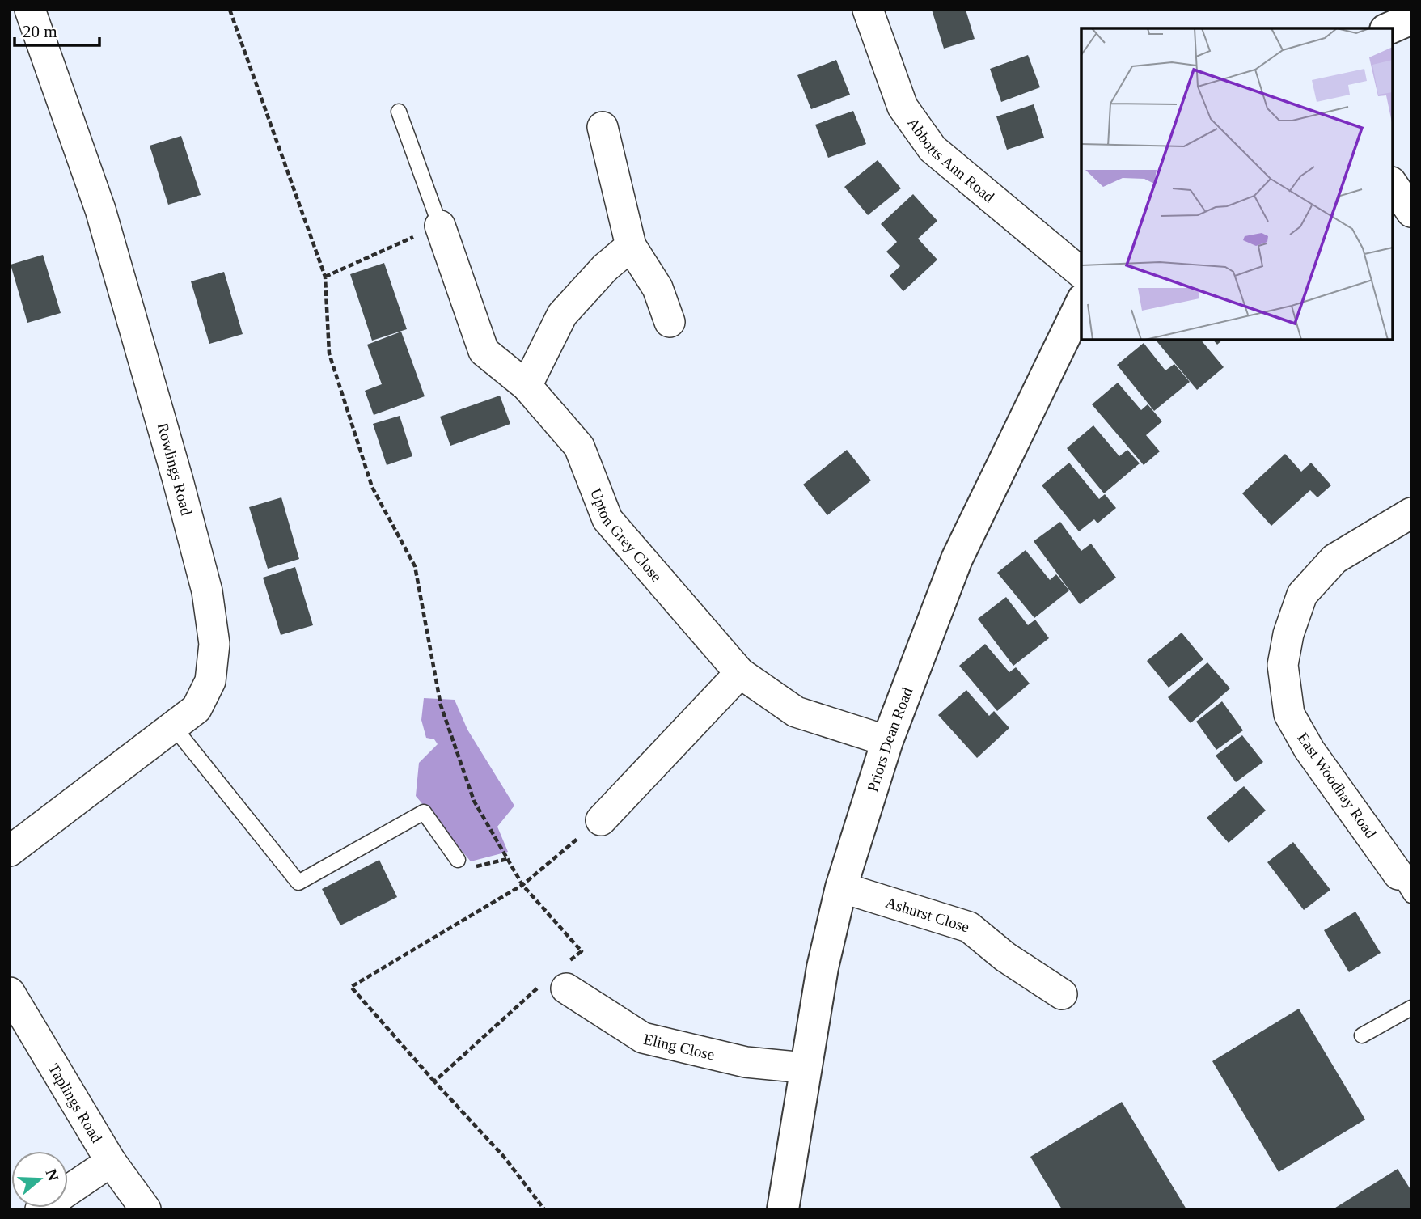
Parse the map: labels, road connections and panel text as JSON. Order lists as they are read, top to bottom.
{
  "streets": {
    "street": [
      "Abbotts Ann Road",
      "Rowlings Road",
      "Upton Grey Close",
      "Priors Dean Road",
      "East Woodhay Road",
      "Ashurst Close",
      "Eling Close",
      "Taplings Road"
    ]
  },
  "crossings": [
    ["Upton Grey Close", "Priors Dean Road"],
    ["Priors Dean Road", "Ashurst Close"],
    ["Priors Dean Road", "Eling Close"]
  ],
  "scale_bar": "20 m",
  "north": "right"
}
